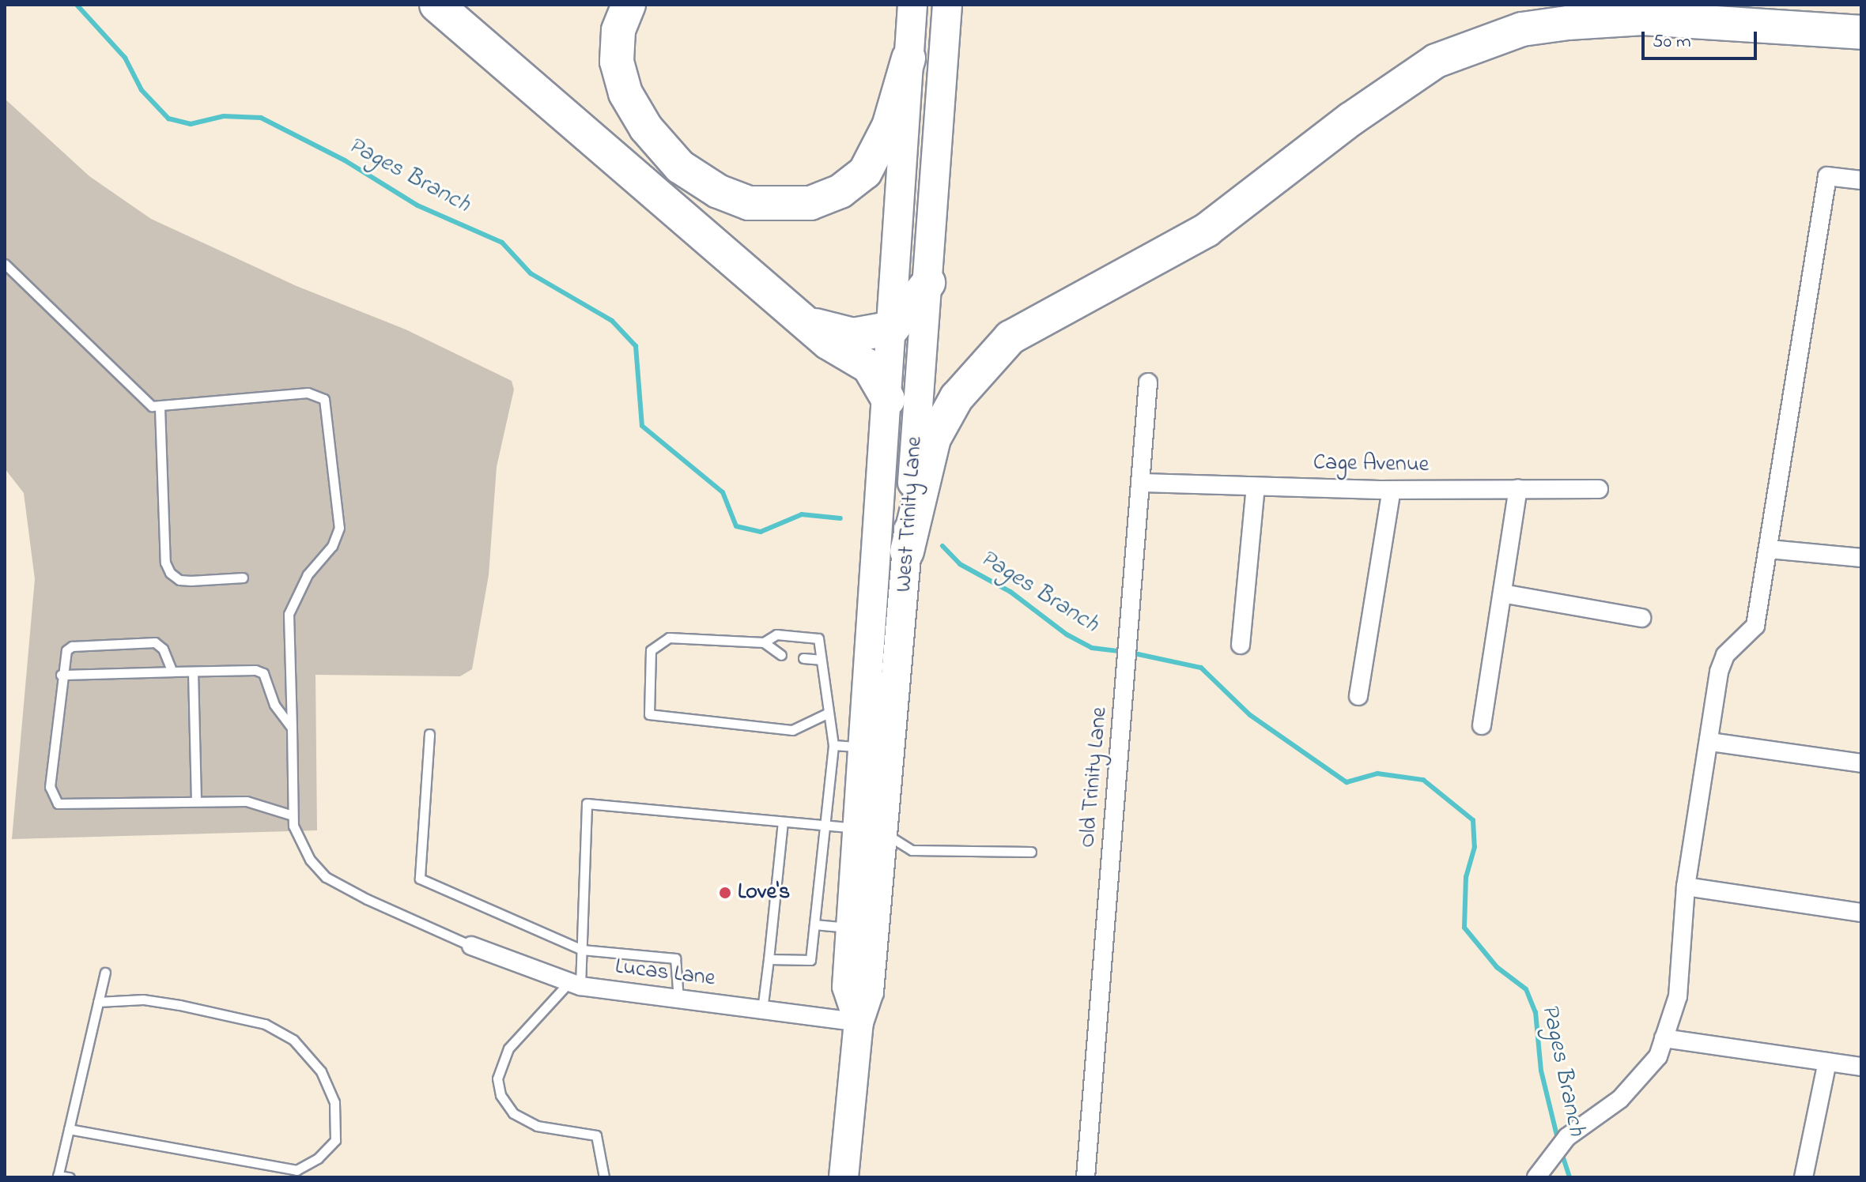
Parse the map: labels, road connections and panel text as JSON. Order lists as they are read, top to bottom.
{
  "streets": {
    "main road": ["West Trinity Lane"],
    "street": ["Cage Avenue", "Old Trinity Lane", "Lucas Lane"]
  },
  "crossings": [
    ["Cage Avenue", "Old Trinity Lane"],
    ["West Trinity Lane", "Lucas Lane"]
  ],
  "water": ["Pages Branch"],
  "places": ["Love's"],
  "scale_bar": "50 m"
}
